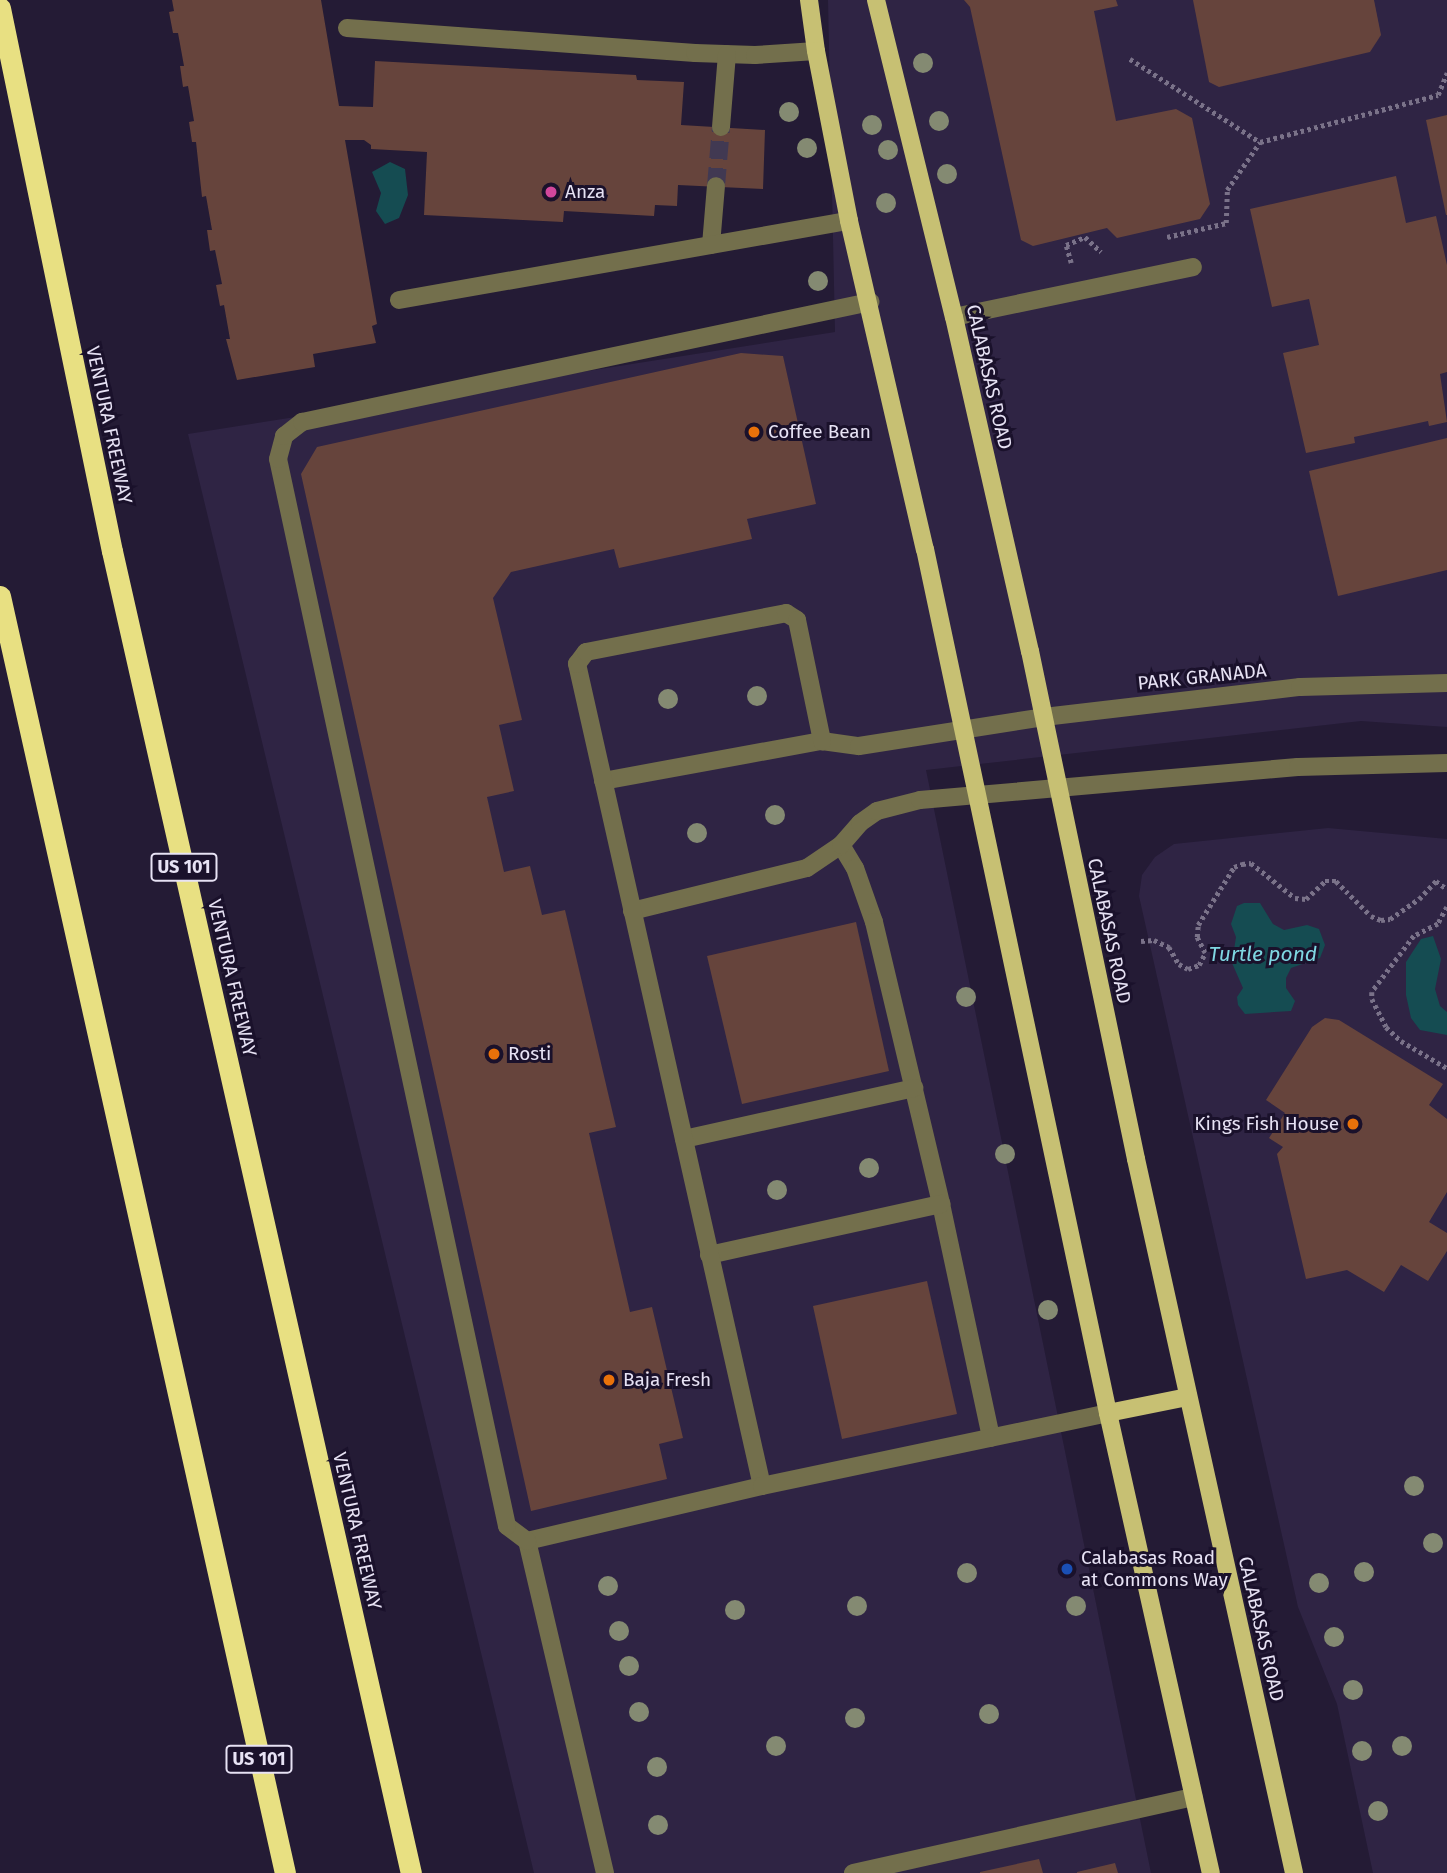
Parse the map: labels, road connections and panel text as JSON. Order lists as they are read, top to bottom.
{
  "streets": {
    "highway": ["VENTURA FREEWAY", "US 101"],
    "main road": ["CALABASAS ROAD"],
    "street": ["PARK GRANADA"]
  },
  "crossings": [
    ["CALABASAS ROAD", "PARK GRANADA"]
  ],
  "water": ["Turtle pond"],
  "places": [
    "Anza",
    "Coffee Bean",
    "Rosti",
    "Kings Fish House",
    "Baja Fresh",
    "Calabasas Road at Commons Way"
  ]
}
